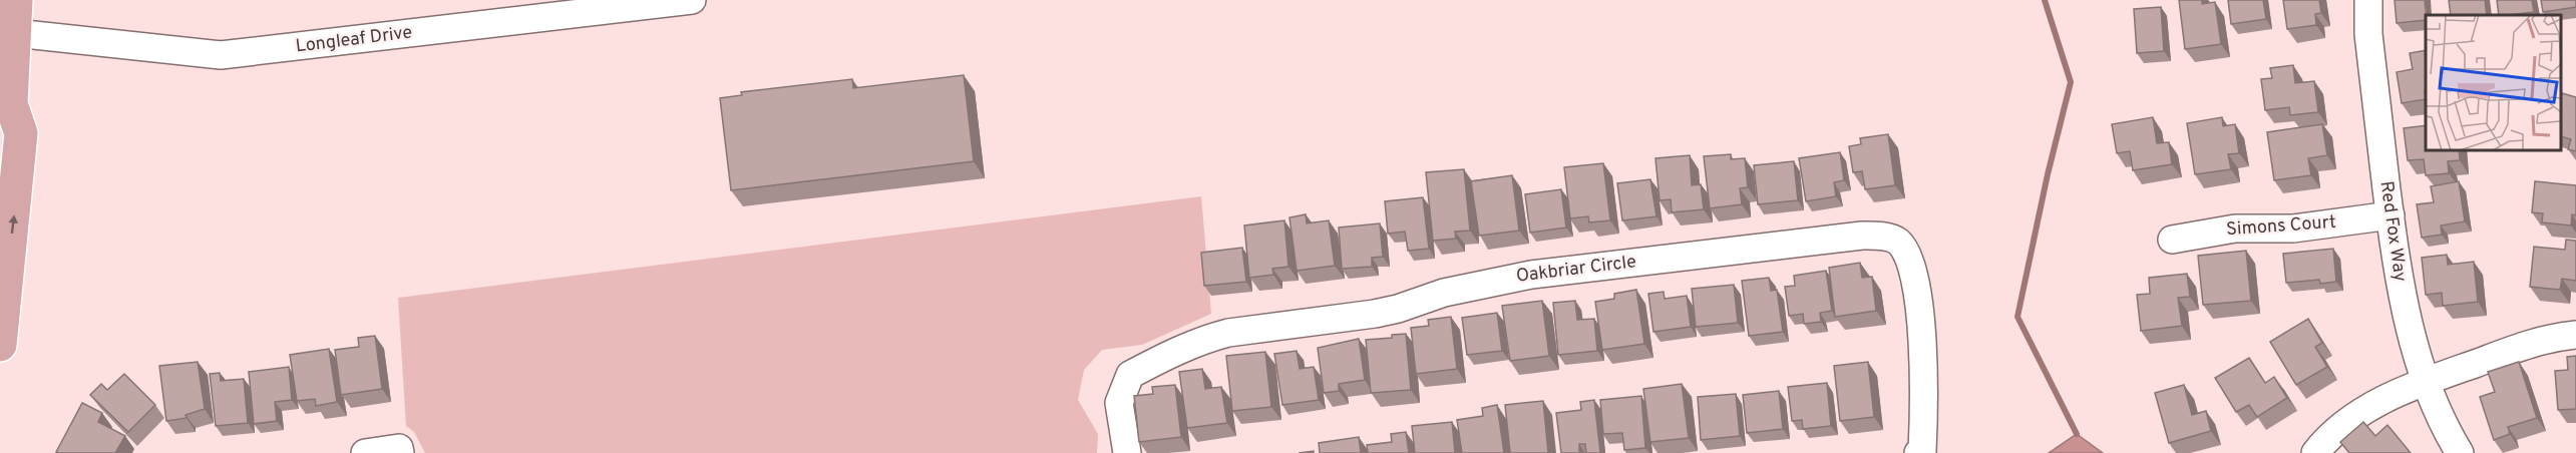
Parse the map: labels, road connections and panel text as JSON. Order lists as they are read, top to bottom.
{
  "streets": {
    "street": [
      "Longleaf Drive",
      "Simons Court",
      "Red Fox Way",
      "Oakbriar Circle"
    ]
  },
  "crossings": [
    ["Simons Court", "Red Fox Way"]
  ]
}
